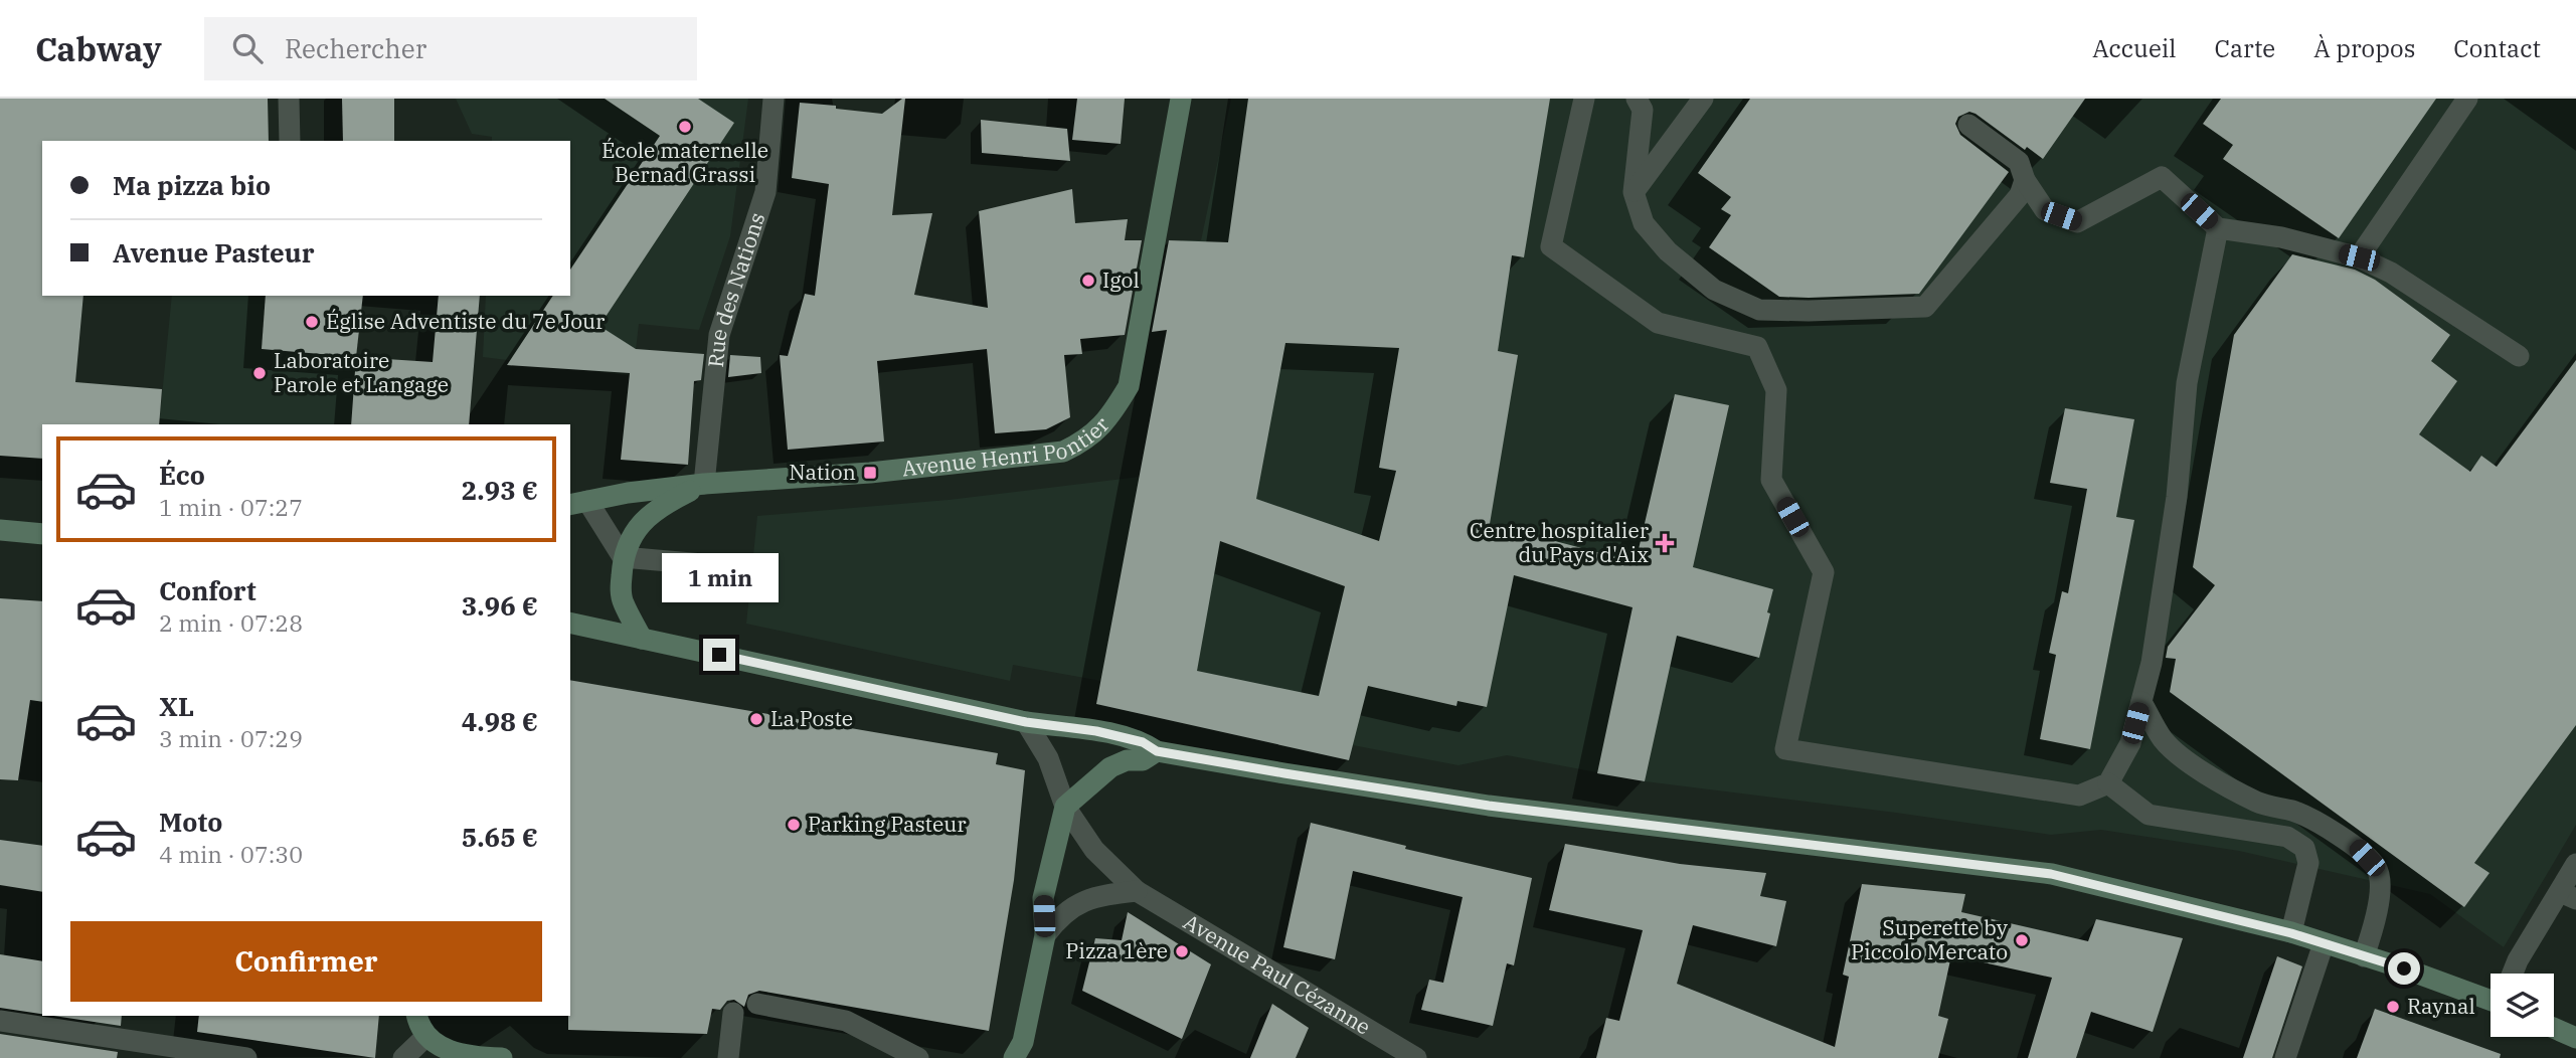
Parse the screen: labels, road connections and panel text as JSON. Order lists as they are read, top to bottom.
{
  "streets": {
    "main road": ["Avenue Henri Pontier"],
    "street": ["Rue des Nations", "Avenue Paul Cézanne"]
  },
  "crossings": [
    ["Rue des Nations", "Avenue Henri Pontier"]
  ],
  "places": {
    "other": [
      "École maternelle Bernad Grassi",
      "Igol",
      "Église Adventiste du 7e Jour",
      "Laboratoire Parole et Langage",
      "La Poste",
      "Parking Pasteur",
      "Superette by Piccolo Mercato",
      "Pizza 1ère",
      "Raynal"
    ],
    "transit": ["Nation"],
    "health": ["Centre hospitalier du Pays d'Aix"]
  },
  "page": {
    "header": "Cabway",
    "search": "Rechercher",
    "nav": [
      "Accueil",
      "Carte",
      "À propos",
      "Contact"
    ],
    "banner": ["Ma pizza bio", "Avenue Pasteur"],
    "list": [
      {
        "name": "Éco",
        "note": "1 min · 07:27",
        "value": "2.93 €"
      },
      {
        "name": "Confort",
        "note": "2 min · 07:28",
        "value": "3.96 €"
      },
      {
        "name": "XL",
        "note": "3 min · 07:29",
        "value": "4.98 €"
      },
      {
        "name": "Moto",
        "note": "4 min · 07:30",
        "value": "5.65 €"
      }
    ],
    "bubble": "1 min",
    "buttons": "Confirmer"
  }
}
